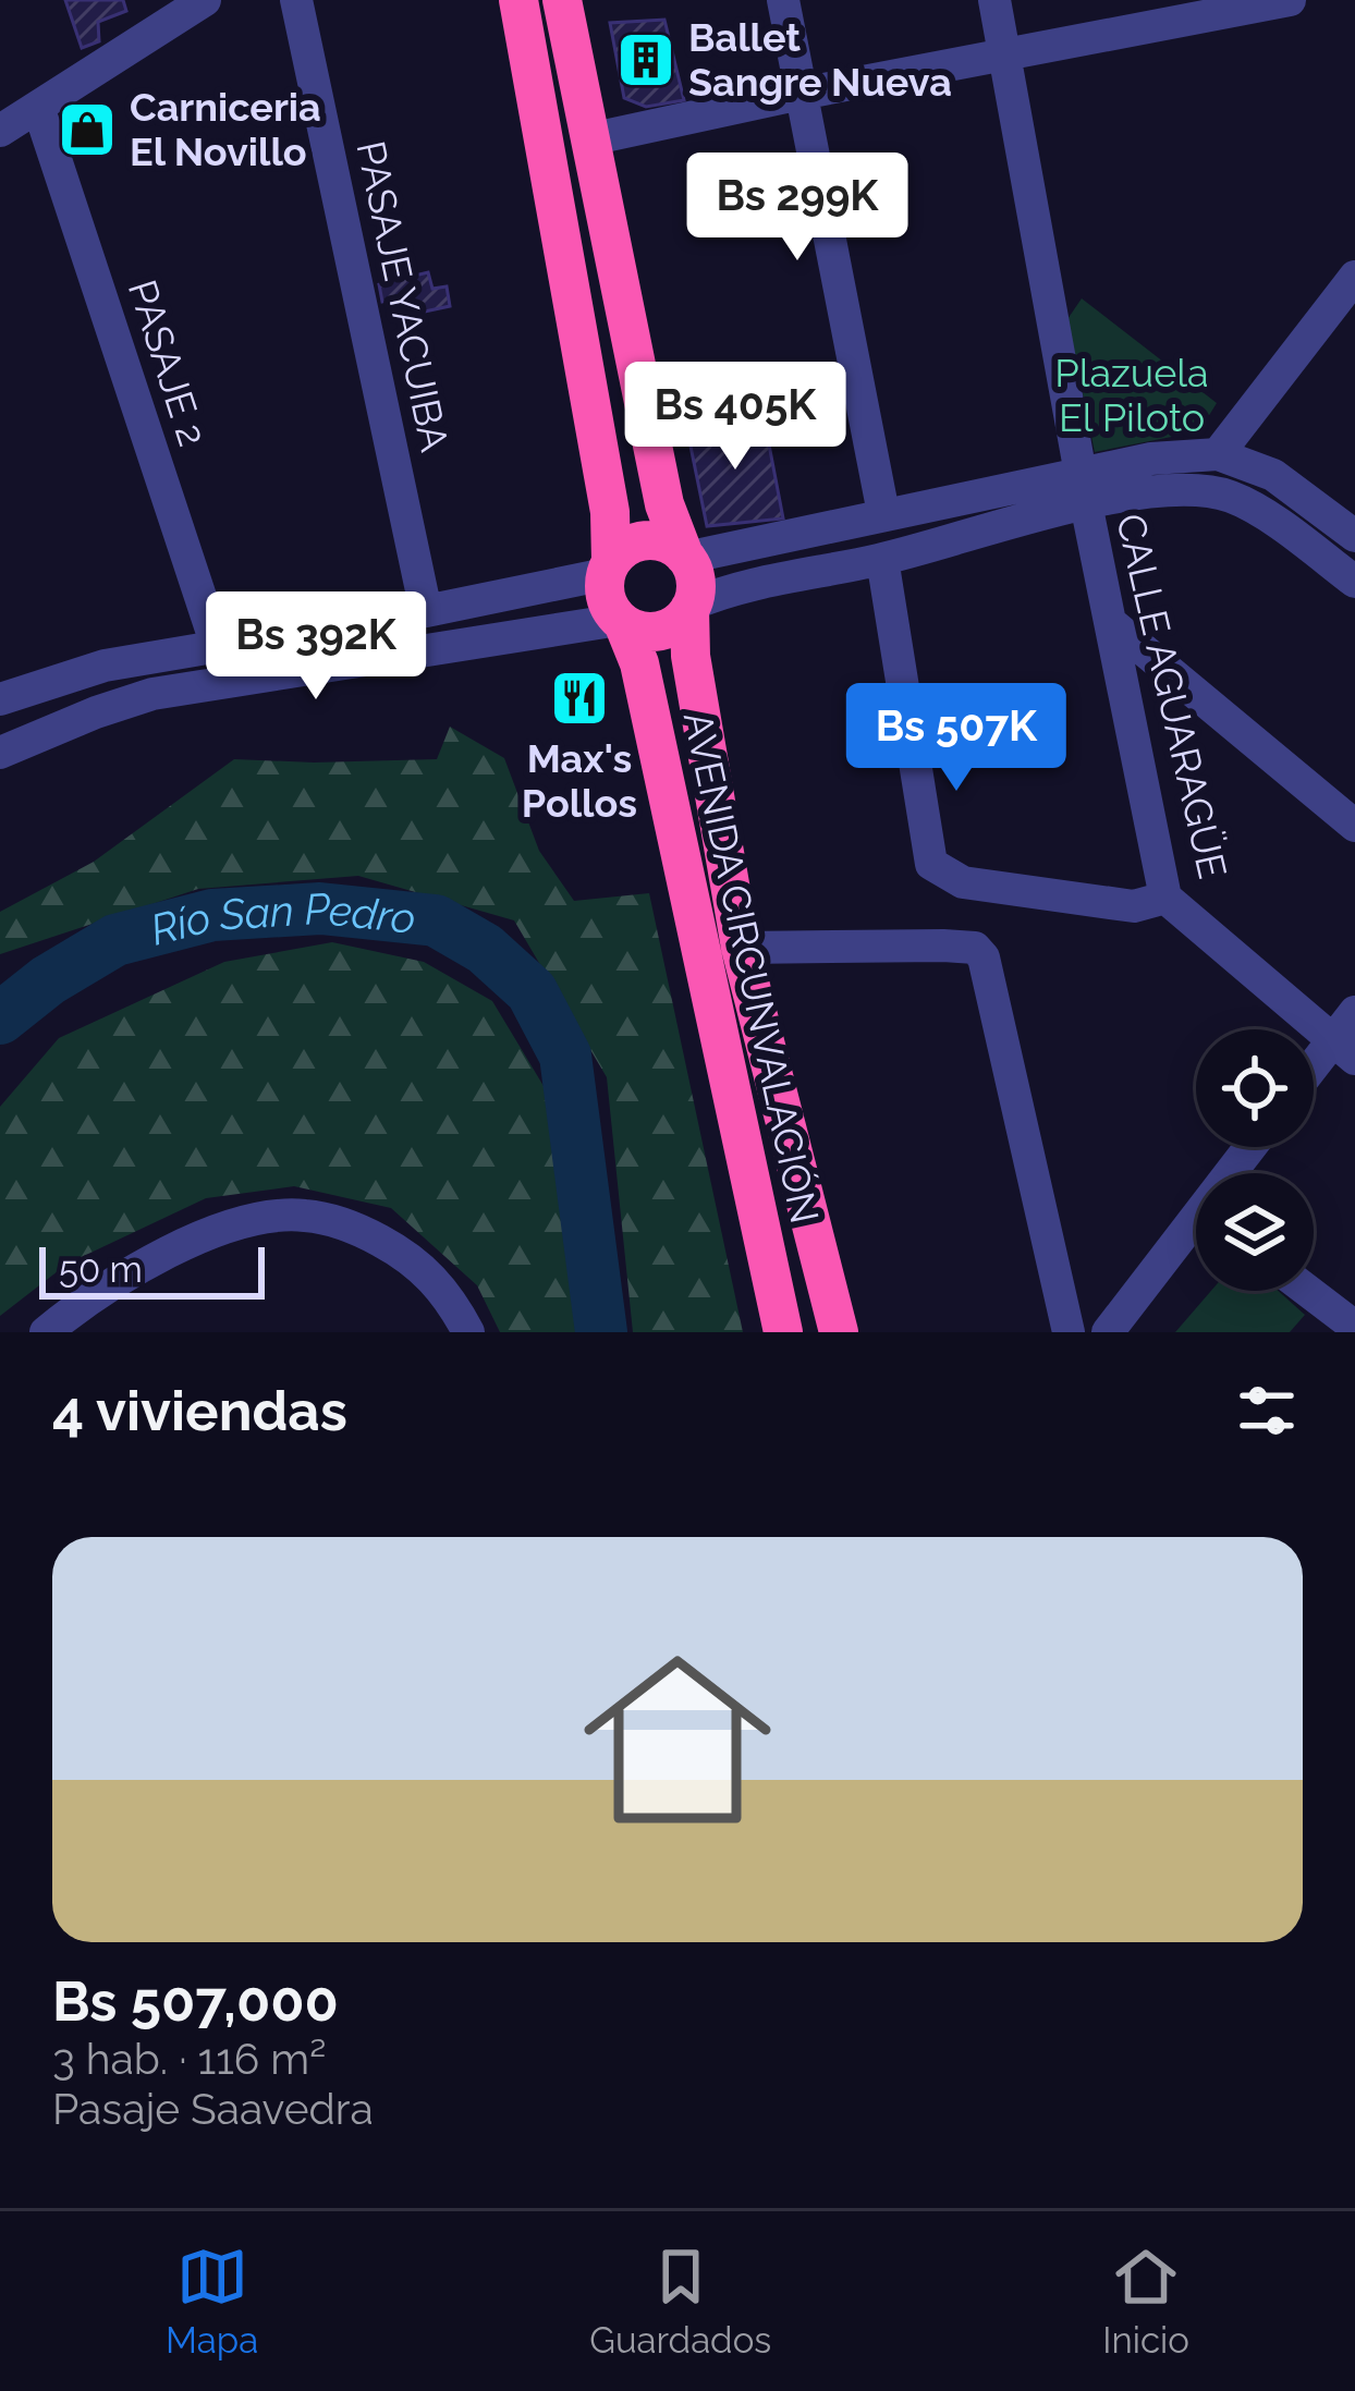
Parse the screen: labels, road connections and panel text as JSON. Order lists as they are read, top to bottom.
{
  "streets": {
    "highway": ["AVENIDA CIRCUNVALACIÓN"],
    "street": ["PASAJE YACUIBA", "PASAJE 2", "CALLE AGUARAGÜE"]
  },
  "water": ["Río San Pedro"],
  "parks": ["Plazuela El Piloto"],
  "places": {
    "building": ["Ballet Sangre Nueva"],
    "shop": ["Carniceria El Novillo"],
    "restaurant": ["Max's Pollos"]
  },
  "scale_bar": "50 m",
  "page": {
    "price": [
      "Bs 299K",
      "Bs 405K",
      "Bs 392K",
      "Bs 507K"
    ],
    "scale": "50 m",
    "heading": "4 viviendas",
    "list": [
      {
        "name": "Bs 507,000",
        "note": "3 hab. · 116 m² · Pasaje Saavedra"
      }
    ],
    "tabs": ["Mapa", "Guardados", "Inicio"]
  }
}
